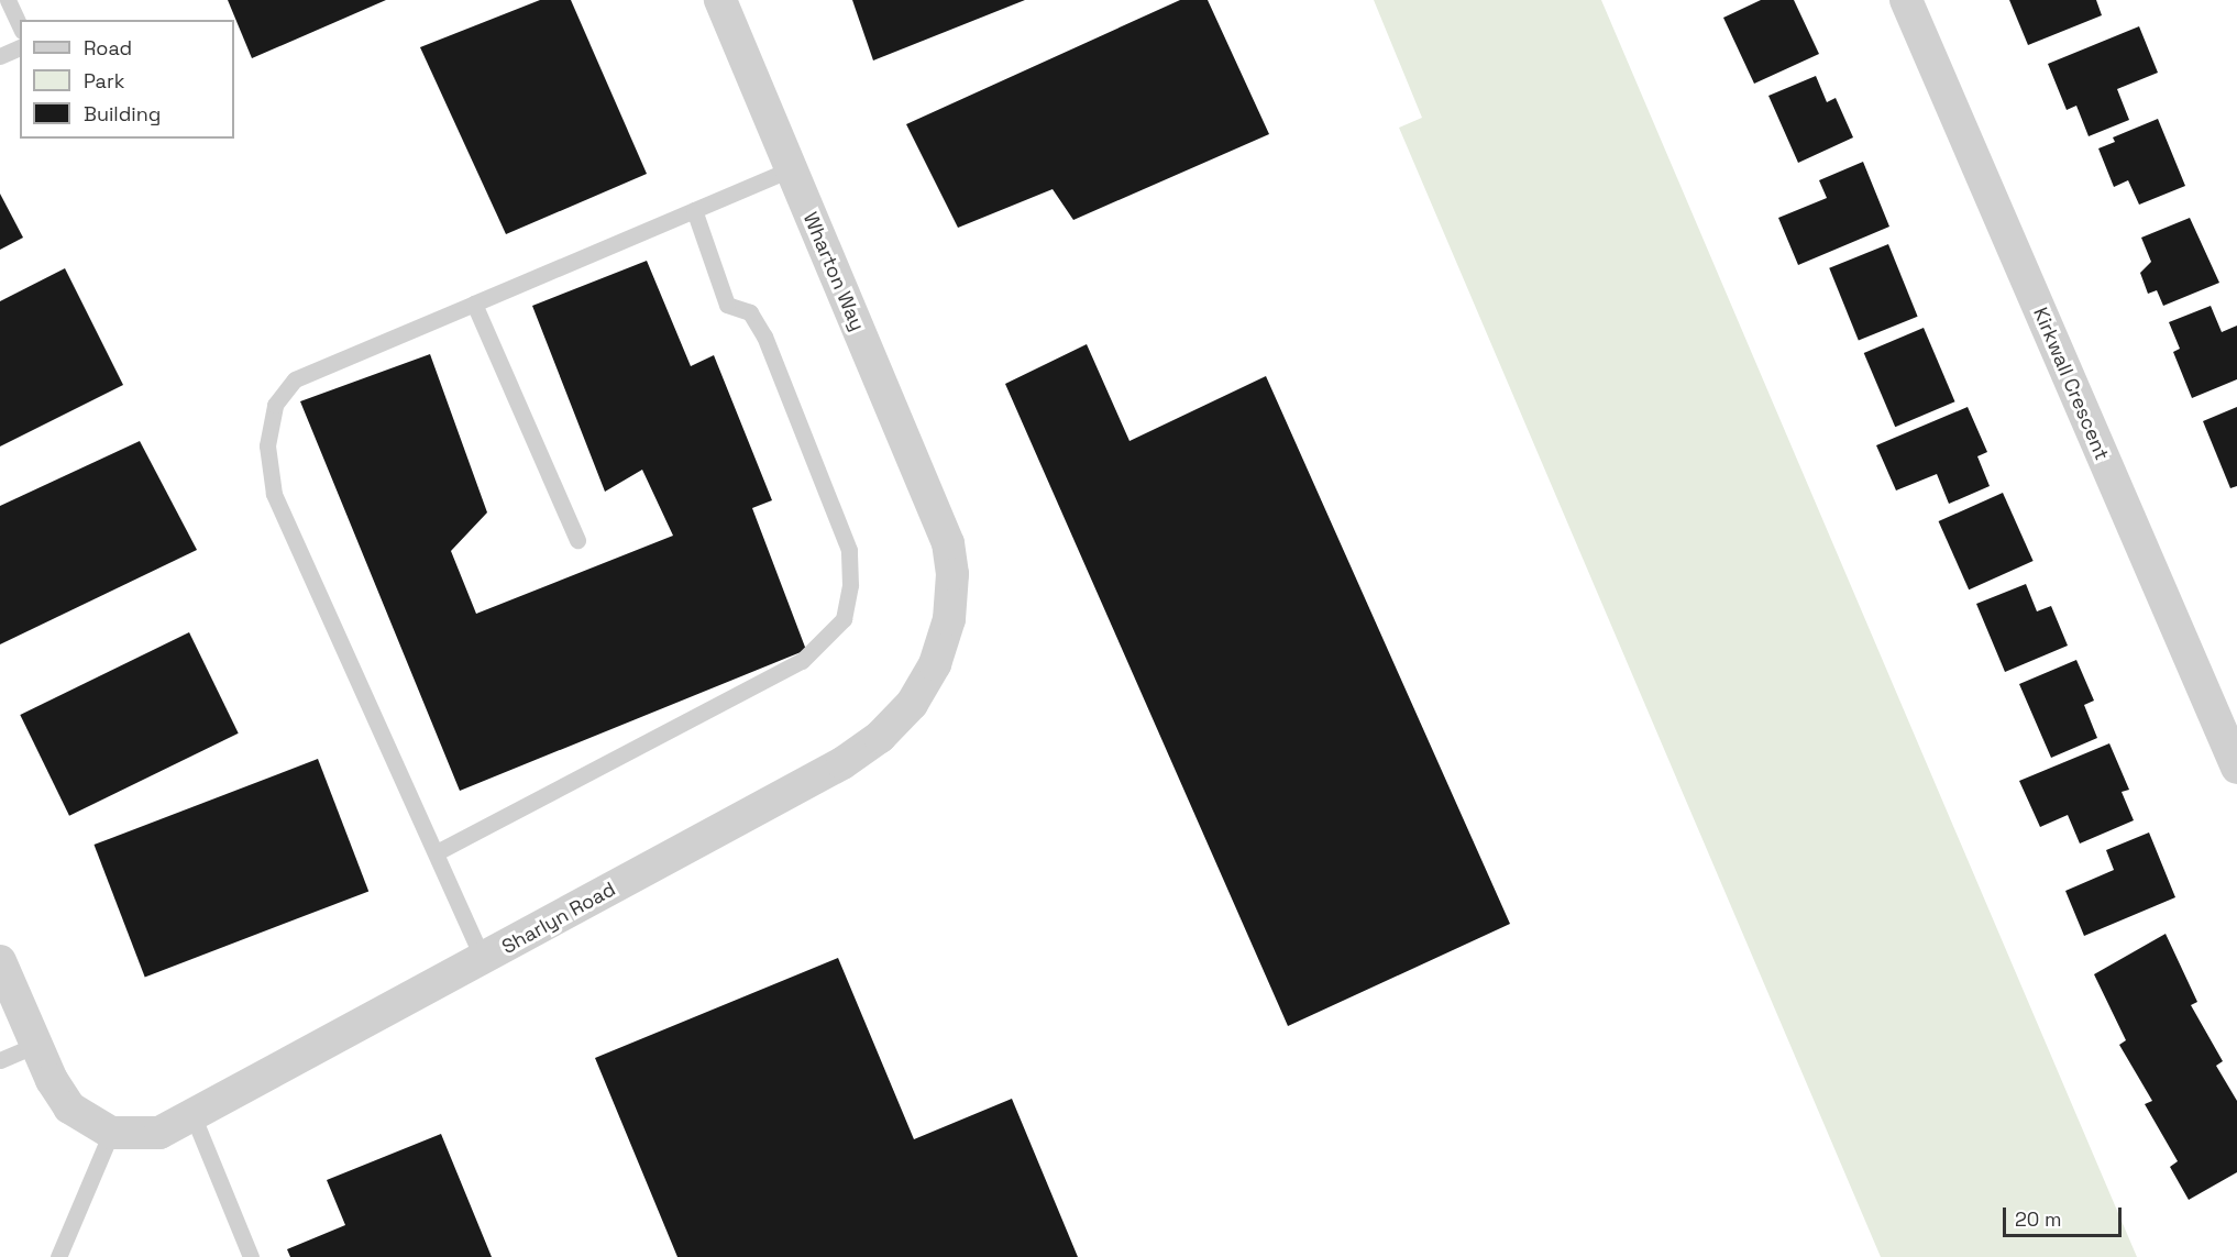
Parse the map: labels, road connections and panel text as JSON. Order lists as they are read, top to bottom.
{
  "streets": {
    "street": ["Wharton Way", "Kirkwall Crescent", "Sharlyn Road"]
  },
  "crossings": [
    ["Wharton Way", "Sharlyn Road"]
  ],
  "legend": ["Road", "Park", "Building"],
  "scale_bar": "20 m"
}
